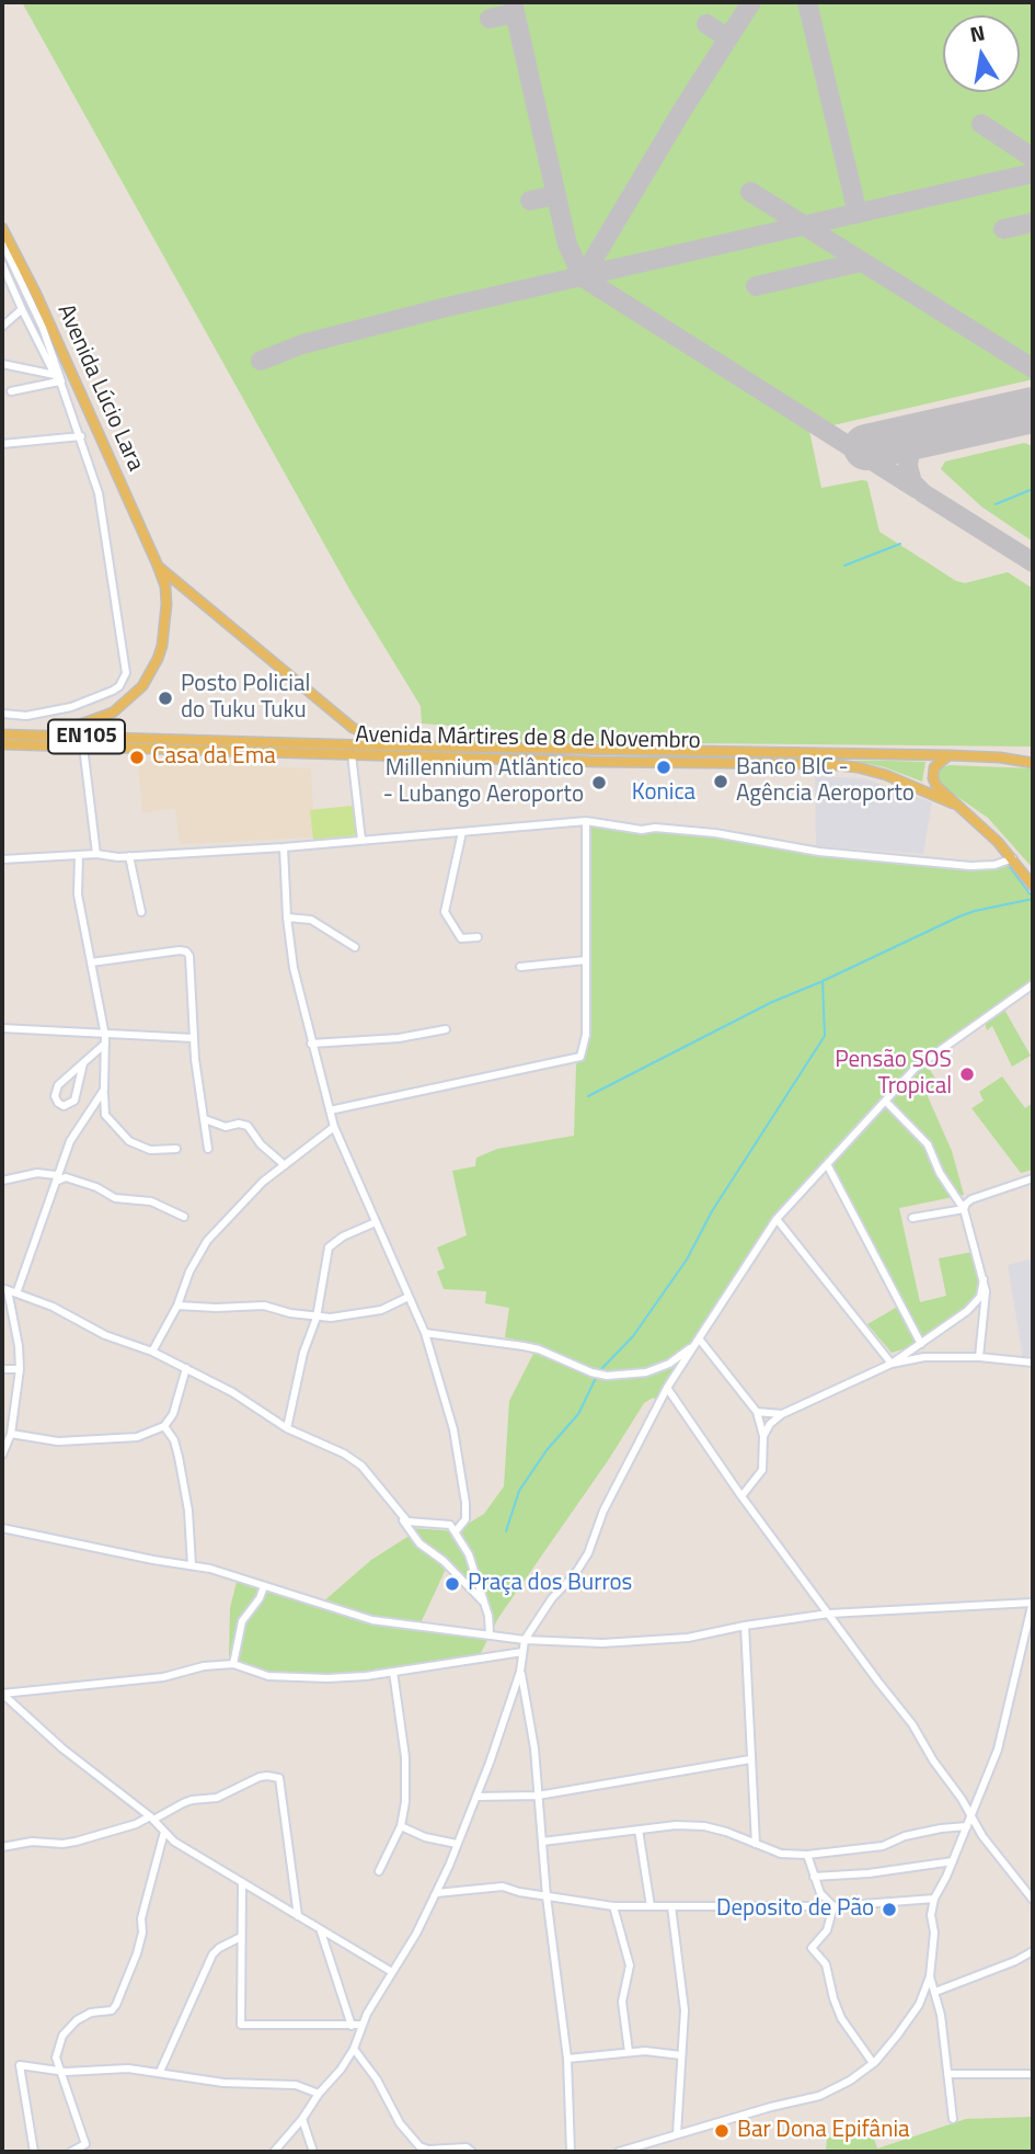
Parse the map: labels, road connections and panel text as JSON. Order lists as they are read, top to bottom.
{
  "streets": {
    "main road": ["Avenida Lúcio Lara", "EN105", "Avenida Mártires de 8 de Novembro"]
  },
  "crossings": [
    ["Avenida Lúcio Lara", "Avenida Mártires de 8 de Novembro"],
    ["EN105", "Avenida Mártires de 8 de Novembro"]
  ],
  "places": [
    "Posto Policial do Tuku Tuku",
    "Casa da Ema",
    "Konica",
    "Banco BIC - Agência Aeroporto",
    "Millennium Atlântico - Lubango Aeroporto",
    "Pensão SOS Tropical",
    "Praça dos Burros",
    "Deposito de Pão",
    "Bar Dona Epifânia"
  ],
  "north": "top"
}
